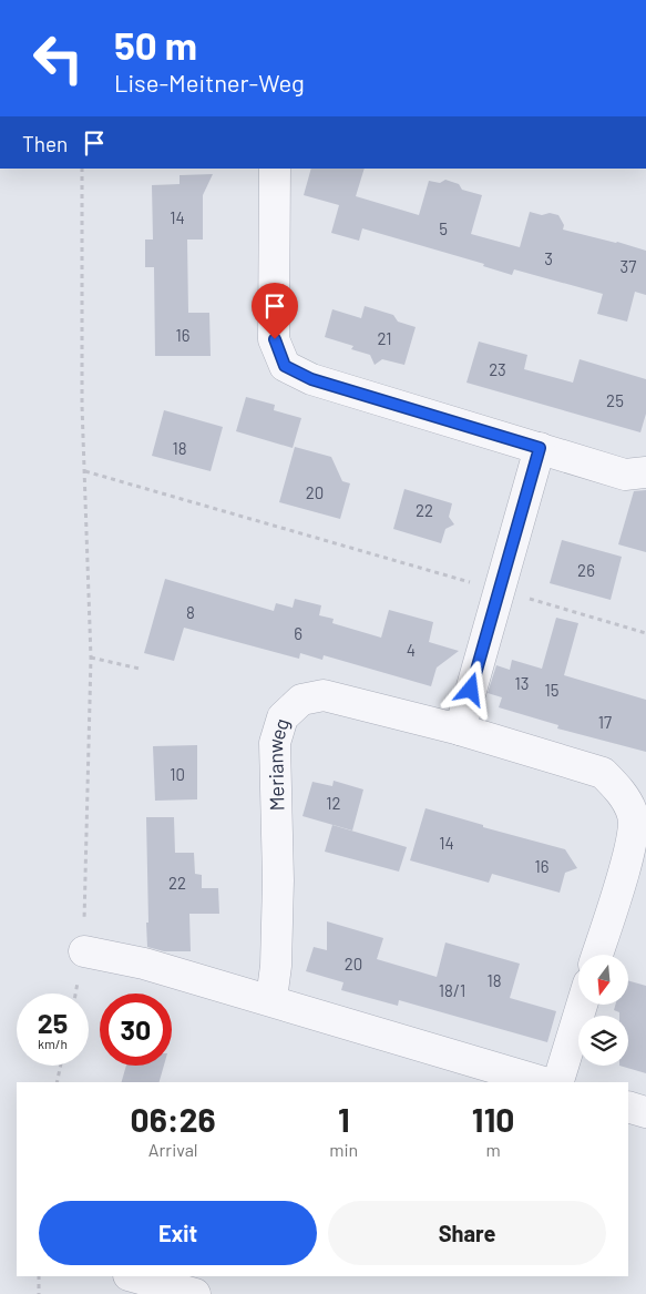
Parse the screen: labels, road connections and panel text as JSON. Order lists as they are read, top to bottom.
{
  "streets": {
    "street": ["Merianweg"]
  },
  "house_numbers": [
    "14",
    "5",
    "3",
    "37",
    "16",
    "21",
    "23",
    "25",
    "18",
    "20",
    "22",
    "26",
    "8",
    "6",
    "4",
    "13",
    "15",
    "17",
    "10",
    "12",
    "14",
    "16",
    "22",
    "20",
    "18",
    "18/1"
  ],
  "north": "bottom",
  "page": {
    "turn": ["50 m", "Lise-Meitner-Weg"],
    "then": "Then",
    "speed": "25 km/h",
    "limit": "30",
    "eta": [
      "06:26",
      "Arrival",
      "1",
      "min",
      "110",
      "m"
    ],
    "buttons": ["Exit", "Share"]
  }
}
